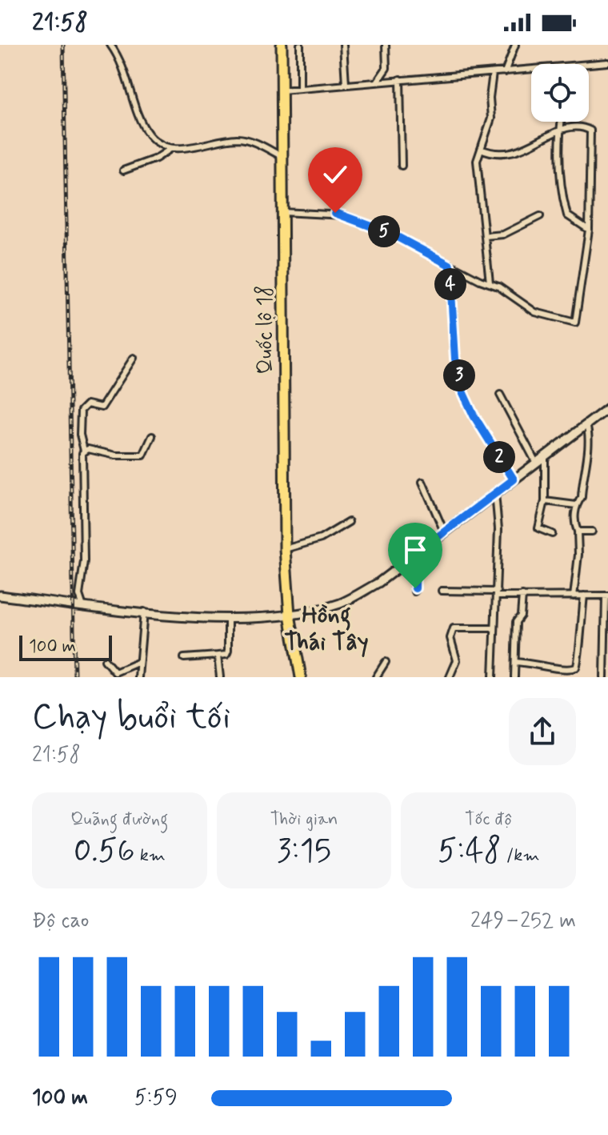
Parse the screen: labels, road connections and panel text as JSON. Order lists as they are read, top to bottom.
{
  "streets": {
    "highway": ["Quốc lộ 18"]
  },
  "districts": ["Hồng Thái Tây"],
  "scale_bar": "100 m",
  "page": {
    "status": "21:58",
    "pins": [
      "5",
      "4",
      "3",
      "2"
    ],
    "scale": "100 m",
    "heading": ["Chạy buổi tối", "21:58"],
    "stats": [
      ["Quãng đường", "0.56 km"],
      ["Thời gian", "3:15"],
      ["Tốc độ", "5:48 /km"]
    ],
    "chart": ["Độ cao", "249–252 m"],
    "list": [
      {
        "name": "100 m",
        "note": "5:59"
      }
    ]
  }
}
